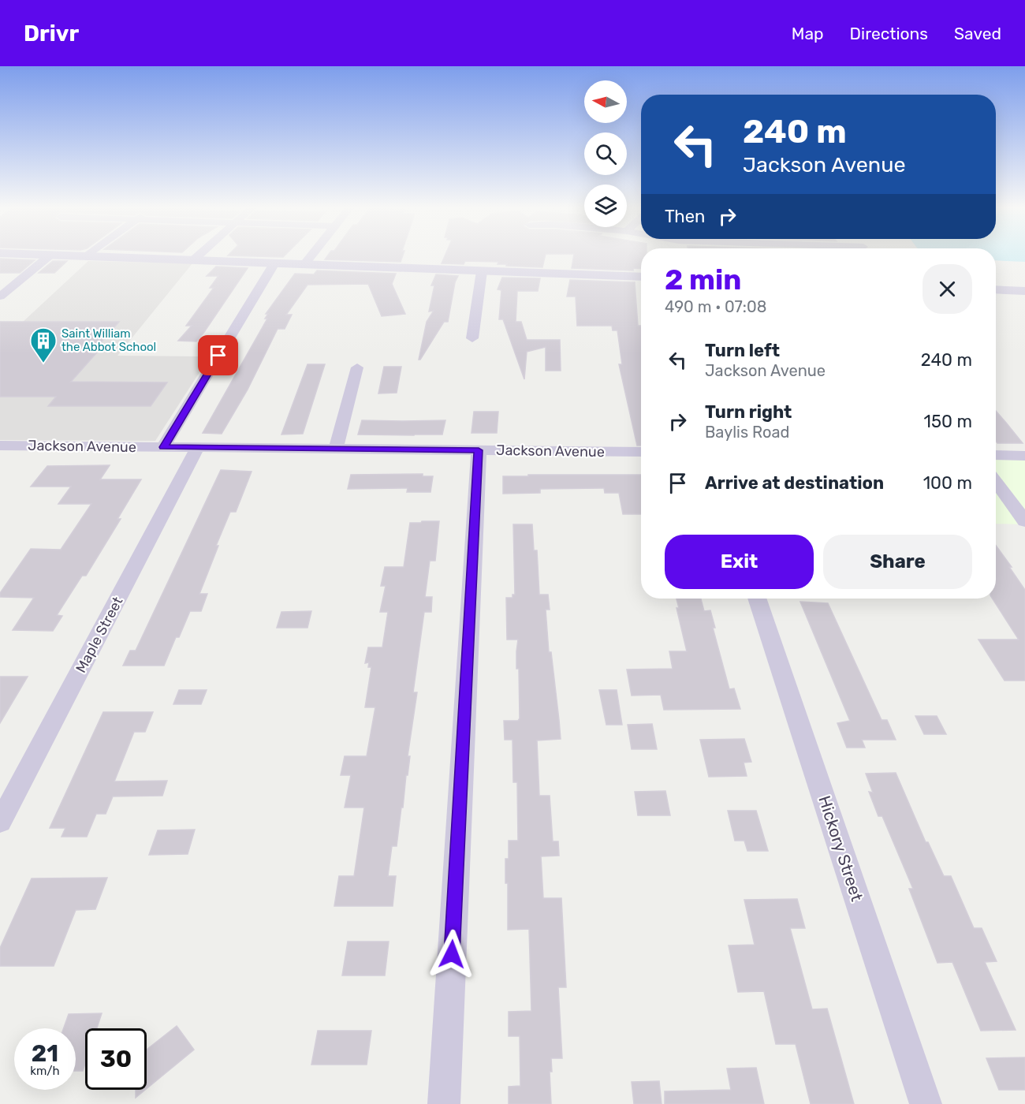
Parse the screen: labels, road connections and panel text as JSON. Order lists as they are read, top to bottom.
{
  "streets": {
    "street": ["Jackson Avenue", "Maple Street", "Hickory Street"]
  },
  "crossings": [
    ["Jackson Avenue", "Maple Street"]
  ],
  "places": {
    "building": ["Saint William the Abbot School"]
  },
  "north": "left",
  "page": {
    "header": "Drivr",
    "nav": ["Map", "Directions", "Saved"],
    "turn": ["240 m", "Jackson Avenue"],
    "then": "Then",
    "heading": ["2 min", "490 m · 07:08"],
    "list": [
      {
        "name": "Turn left",
        "note": "Jackson Avenue",
        "value": "240 m"
      },
      {
        "name": "Turn right",
        "note": "Baylis Road",
        "value": "150 m"
      },
      {
        "name": "Arrive at destination",
        "value": "100 m"
      }
    ],
    "buttons": ["Exit", "Share"],
    "speed": "21 km/h",
    "limit": "30"
  }
}
